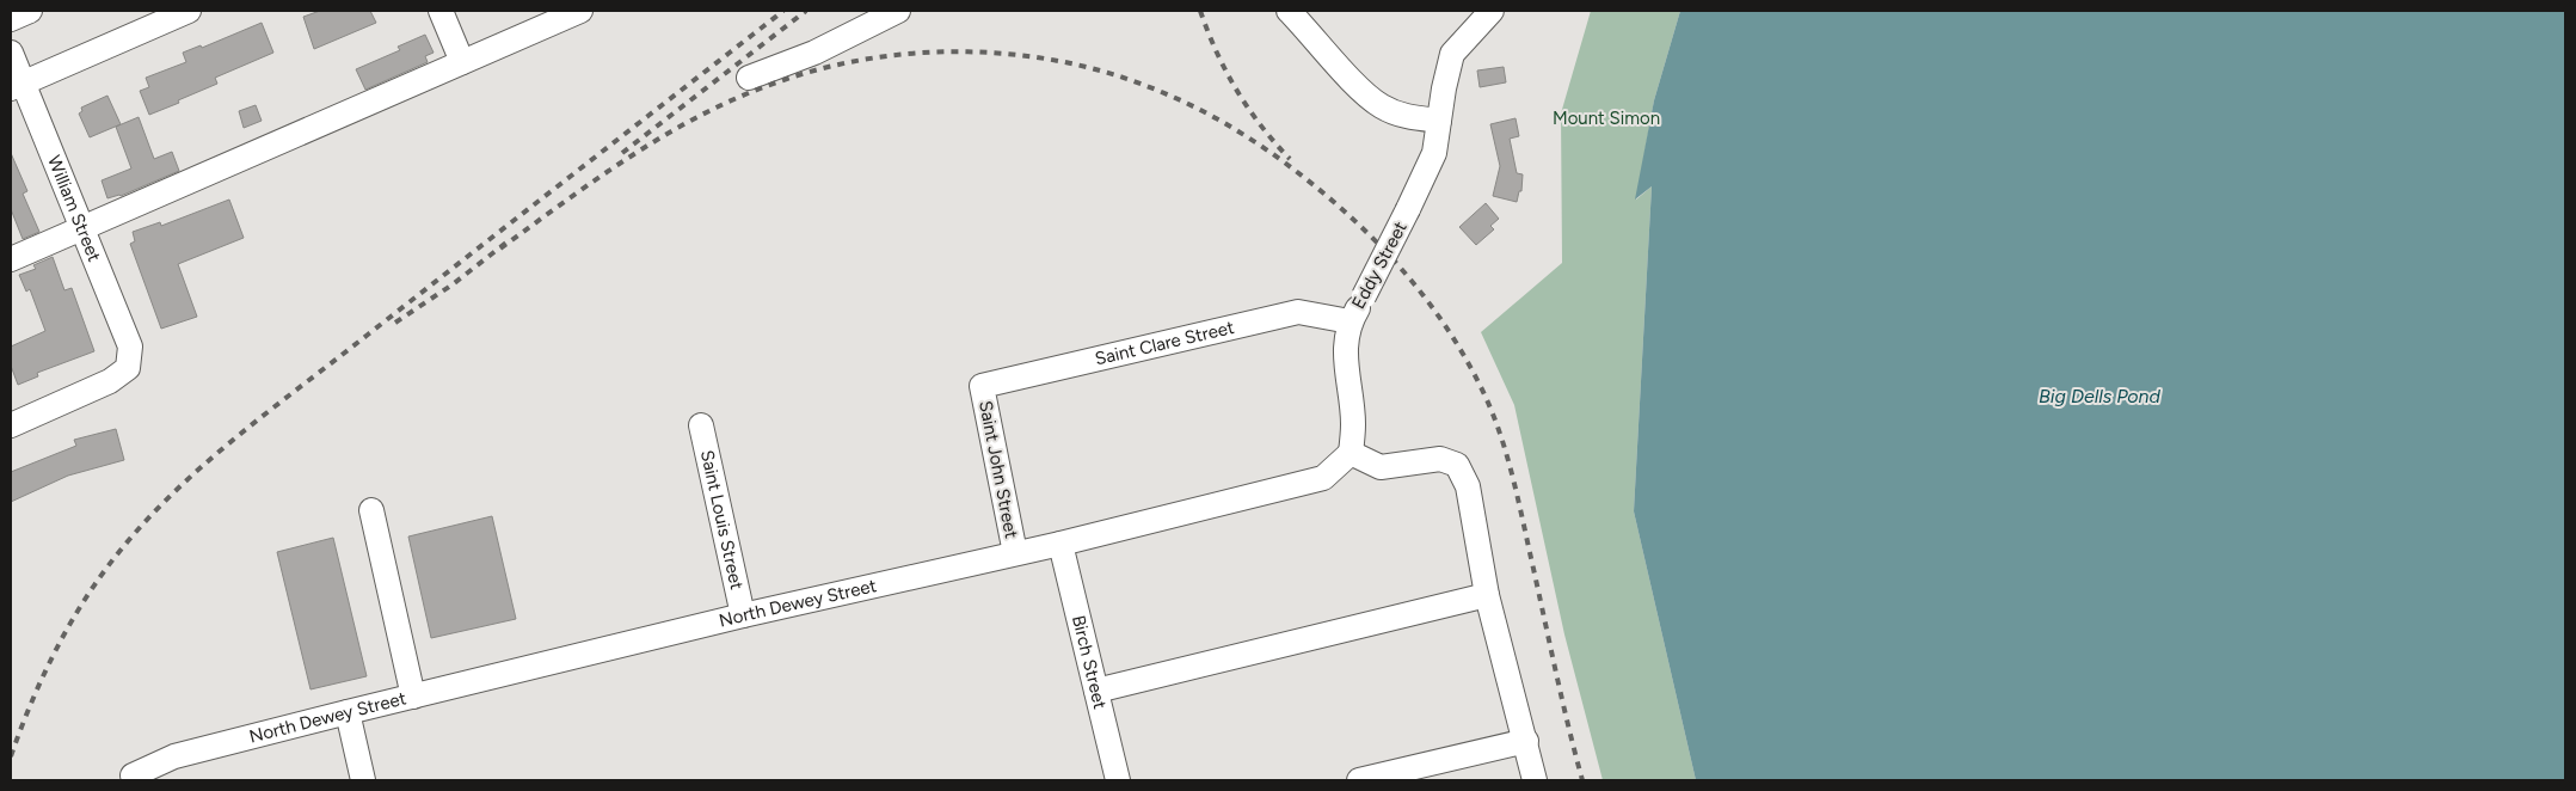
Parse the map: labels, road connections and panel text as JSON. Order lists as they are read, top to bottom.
{
  "streets": {
    "street": [
      "William Street",
      "Eddy Street",
      "Saint Clare Street",
      "Saint John Street",
      "Saint Louis Street",
      "North Dewey Street",
      "Birch Street"
    ]
  },
  "crossings": [
    ["Eddy Street", "Saint Clare Street"],
    ["Saint Clare Street", "Saint John Street"],
    ["Saint John Street", "North Dewey Street"],
    ["Saint Louis Street", "North Dewey Street"],
    ["North Dewey Street", "Birch Street"]
  ],
  "water": ["Big Dells Pond"],
  "parks": ["Mount Simon"]
}
